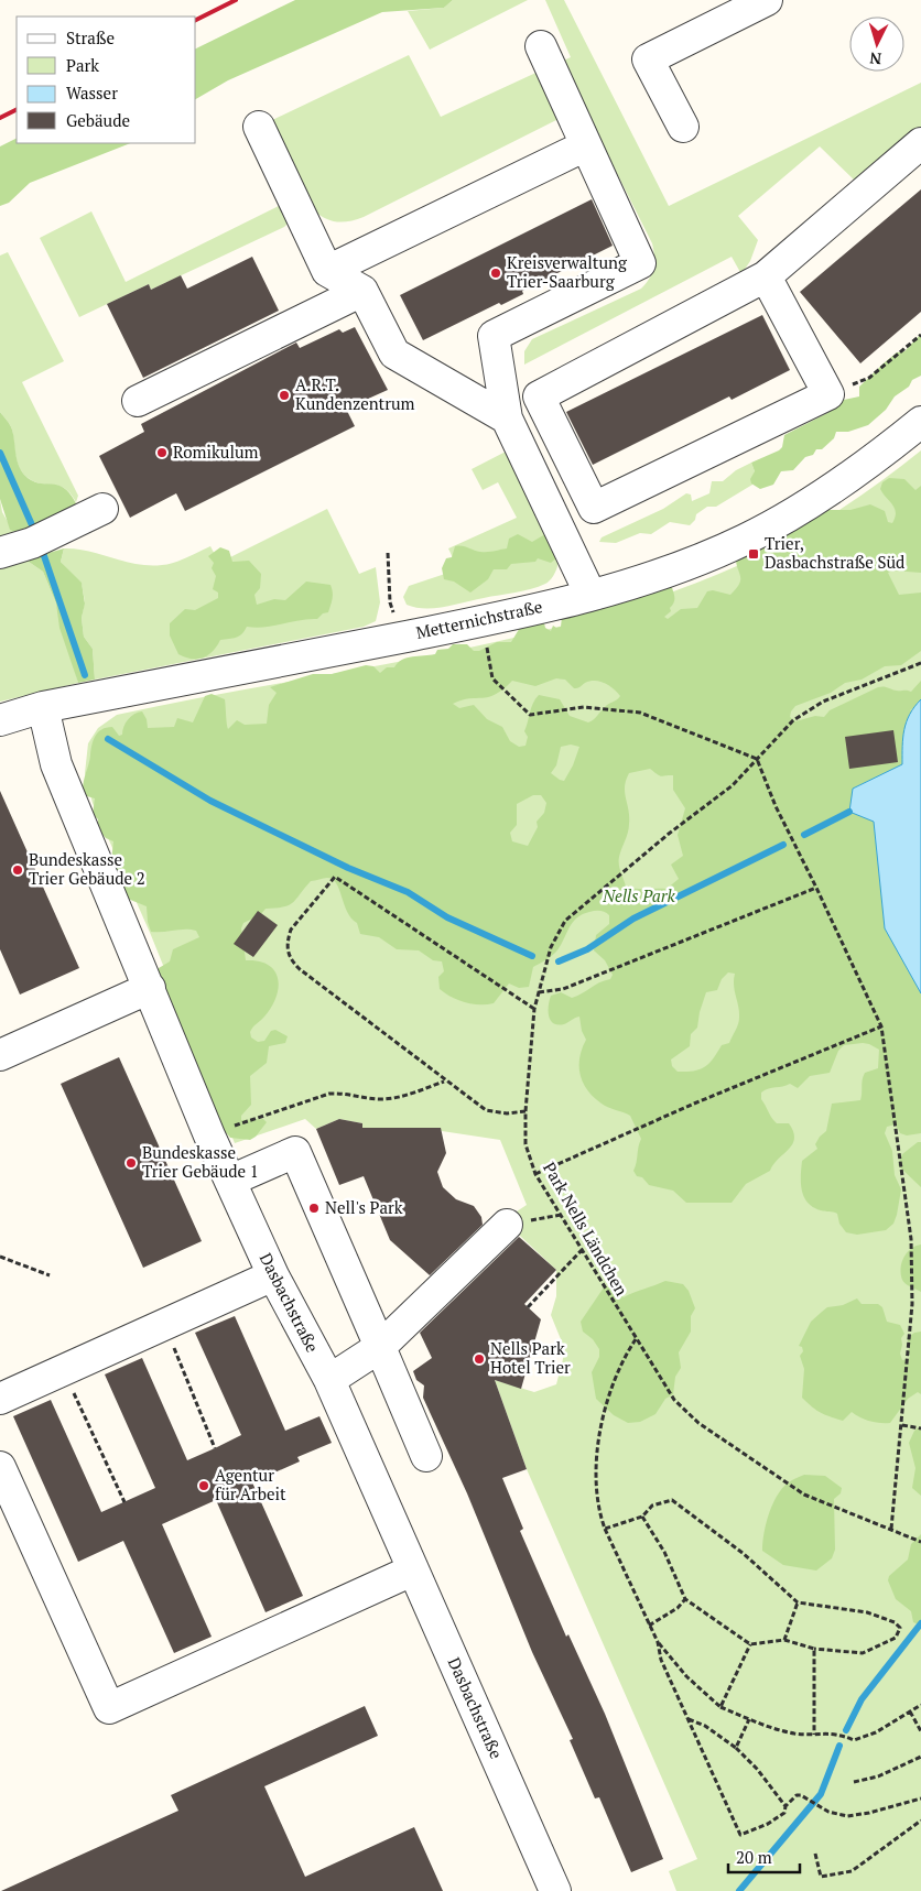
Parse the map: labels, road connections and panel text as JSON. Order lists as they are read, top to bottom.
{
  "streets": {
    "street": ["Metternichstraße", "Dasbachstraße"],
    "path": ["Park Nells Ländchen"]
  },
  "crossings": [
    ["Metternichstraße", "Dasbachstraße"]
  ],
  "parks": ["Nells Park"],
  "places": {
    "other": [
      "Kreisverwaltung Trier-Saarburg",
      "A.R.T. Kundenzentrum",
      "Romikulum",
      "Bundeskasse Trier Gebäude 2",
      "Bundeskasse Trier Gebäude 1",
      "Nell's Park",
      "Nells Park Hotel Trier",
      "Agentur für Arbeit"
    ],
    "transit": ["Trier, Dasbachstraße Süd"]
  },
  "legend": [
    "Straße",
    "Park",
    "Wasser",
    "Gebäude"
  ],
  "scale_bar": "20 m",
  "north": "bottom"
}
